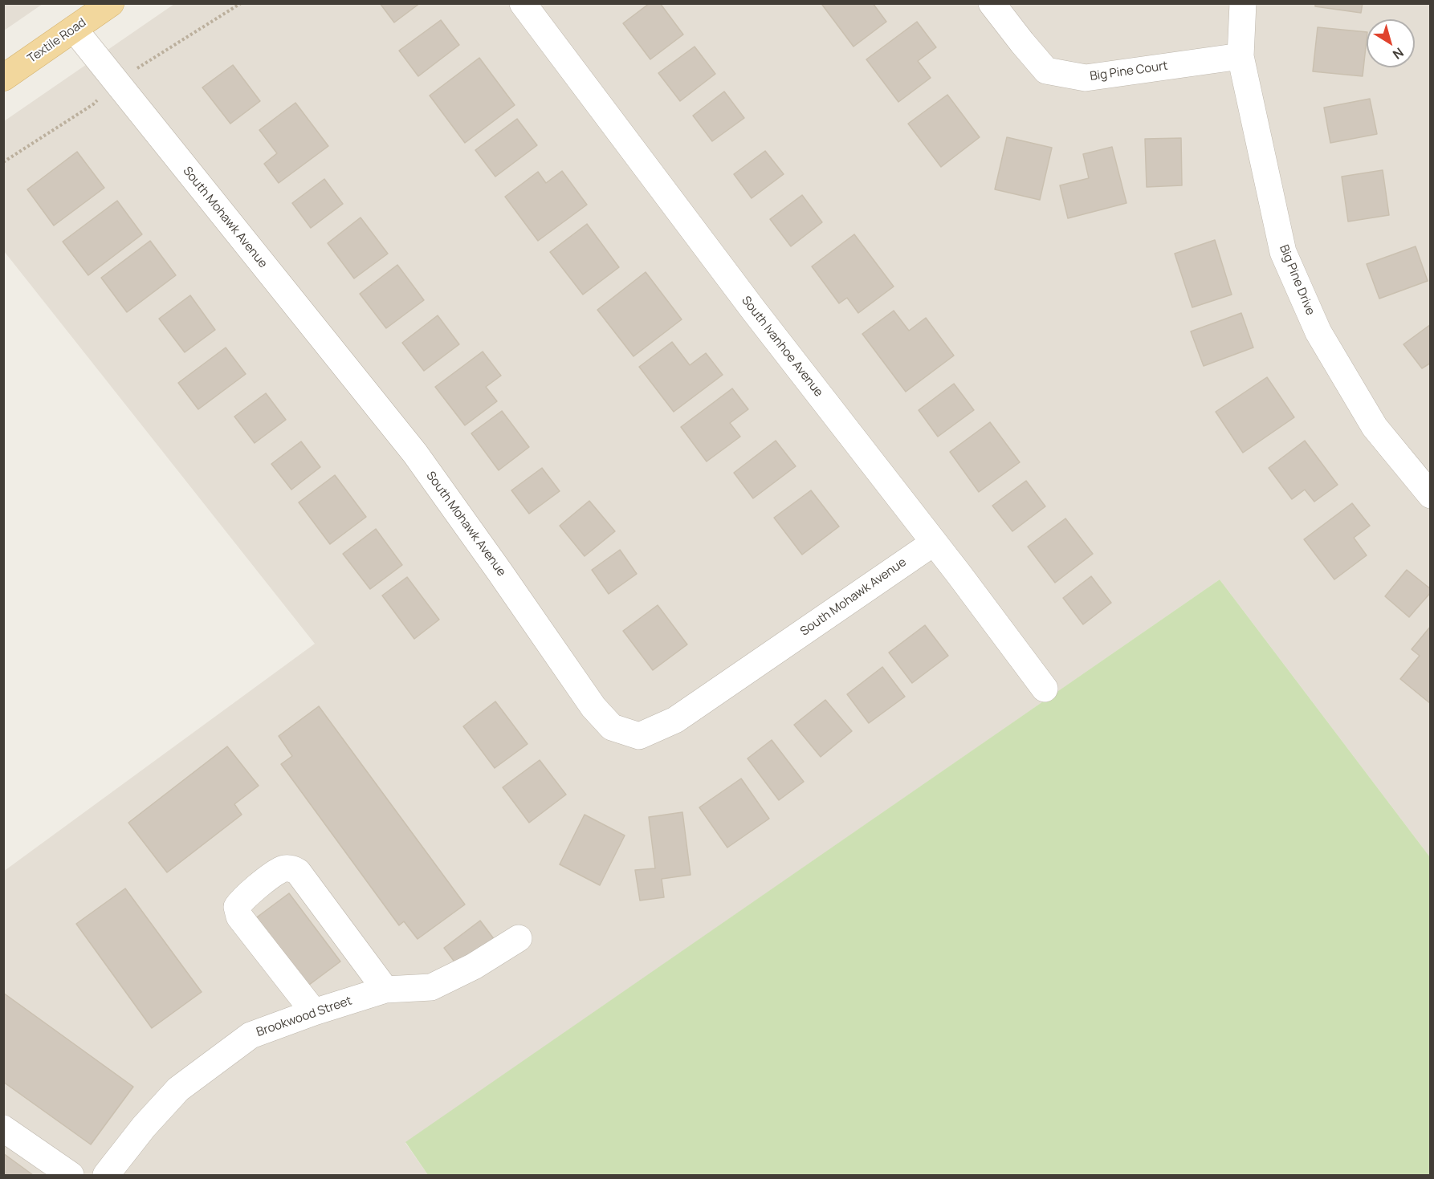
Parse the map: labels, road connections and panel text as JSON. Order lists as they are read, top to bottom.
{
  "streets": {
    "main road": ["Textile Road"],
    "street": [
      "Big Pine Court",
      "South Mohawk Avenue",
      "Big Pine Drive",
      "South Ivanhoe Avenue",
      "Brookwood Street"
    ]
  },
  "crossings": [
    ["Textile Road", "South Mohawk Avenue"],
    ["Big Pine Court", "Big Pine Drive"],
    ["South Mohawk Avenue", "South Ivanhoe Avenue"]
  ],
  "north": "bottom right"
}
